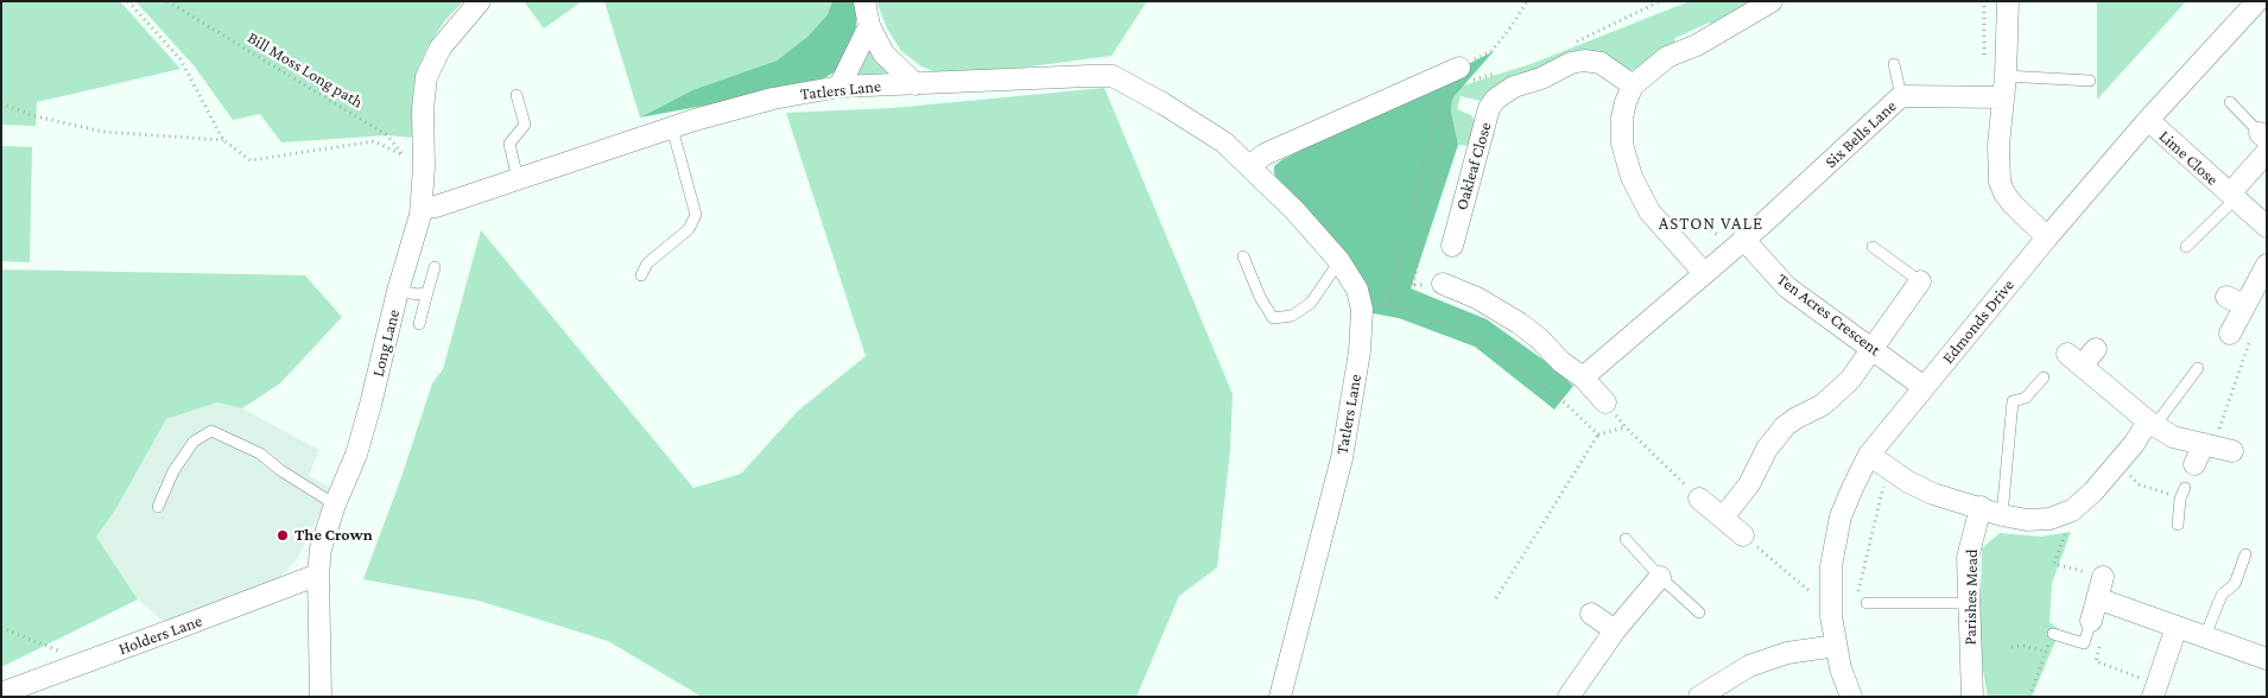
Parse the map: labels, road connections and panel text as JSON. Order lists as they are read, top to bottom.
{
  "streets": {
    "street": [
      "Tatlers Lane",
      "Six Bells Lane",
      "Lime Close",
      "Oakleaf Close",
      "Ten Acres Crescent",
      "Edmonds Drive",
      "Long Lane",
      "Parishes Mead",
      "Holders Lane"
    ],
    "path": ["Bill Moss Long path"]
  },
  "crossings": [
    ["Bill Moss Long path", "Long Lane"],
    ["Tatlers Lane", "Long Lane"],
    ["Six Bells Lane", "Ten Acres Crescent"],
    ["Lime Close", "Edmonds Drive"],
    ["Ten Acres Crescent", "Edmonds Drive"],
    ["Long Lane", "Holders Lane"]
  ],
  "districts": ["ASTON VALE"],
  "places": ["The Crown"]
}
